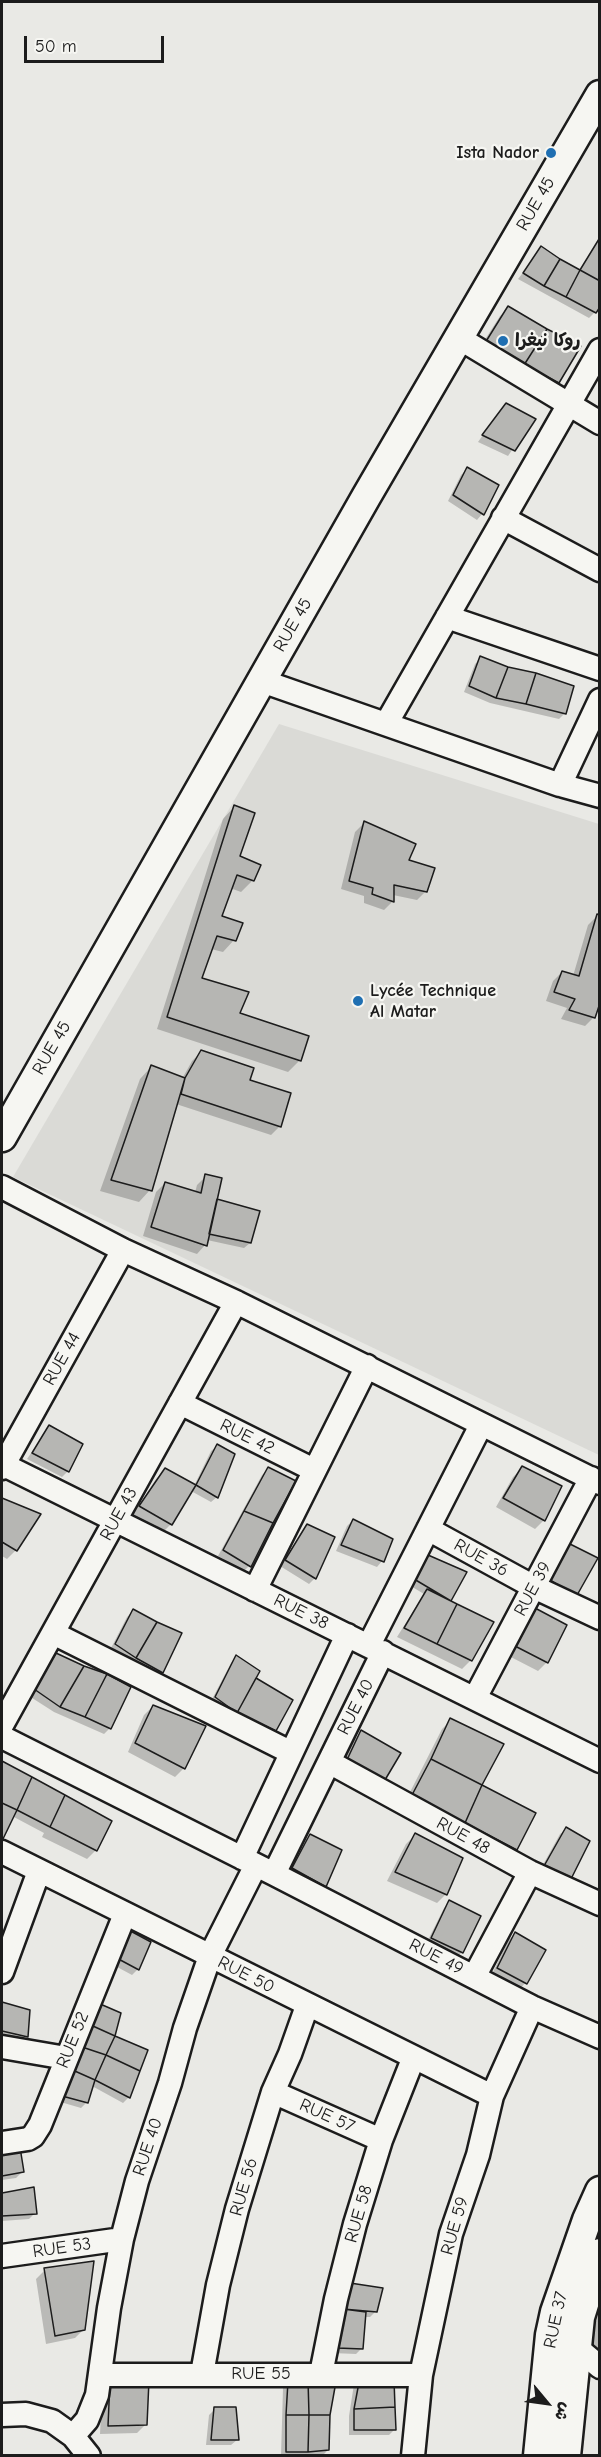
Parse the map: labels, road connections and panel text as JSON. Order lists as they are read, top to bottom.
{
  "streets": {
    "street": [
      "RUE 45",
      "RUE 44",
      "RUE 42",
      "RUE 43",
      "RUE 36",
      "RUE 39",
      "RUE 38",
      "RUE 40",
      "RUE 48",
      "RUE 49",
      "RUE 50",
      "RUE 52",
      "RUE 57",
      "RUE 56",
      "RUE 58",
      "RUE 59",
      "RUE 53",
      "RUE 37",
      "RUE 55"
    ]
  },
  "crossings": [
    ["RUE 44", "RUE 38"],
    ["RUE 42", "RUE 43"],
    ["RUE 43", "RUE 38"],
    ["RUE 36", "RUE 39"],
    ["RUE 36", "RUE 40"],
    ["RUE 39", "RUE 38"],
    ["RUE 38", "RUE 40"],
    ["RUE 40", "RUE 48"],
    ["RUE 40", "RUE 49"],
    ["RUE 40", "RUE 50"],
    ["RUE 40", "RUE 53"],
    ["RUE 40", "RUE 55"],
    ["RUE 49", "RUE 59"],
    ["RUE 50", "RUE 52"],
    ["RUE 50", "RUE 56"],
    ["RUE 50", "RUE 58"],
    ["RUE 50", "RUE 59"],
    ["RUE 57", "RUE 56"],
    ["RUE 57", "RUE 58"],
    ["RUE 56", "RUE 55"],
    ["RUE 58", "RUE 55"],
    ["RUE 59", "RUE 55"]
  ],
  "places": ["Ista Nador", "روكا نيغرا", "Lycée Technique Al Matar"],
  "scale_bar": "50 m",
  "north": "bottom right"
}
